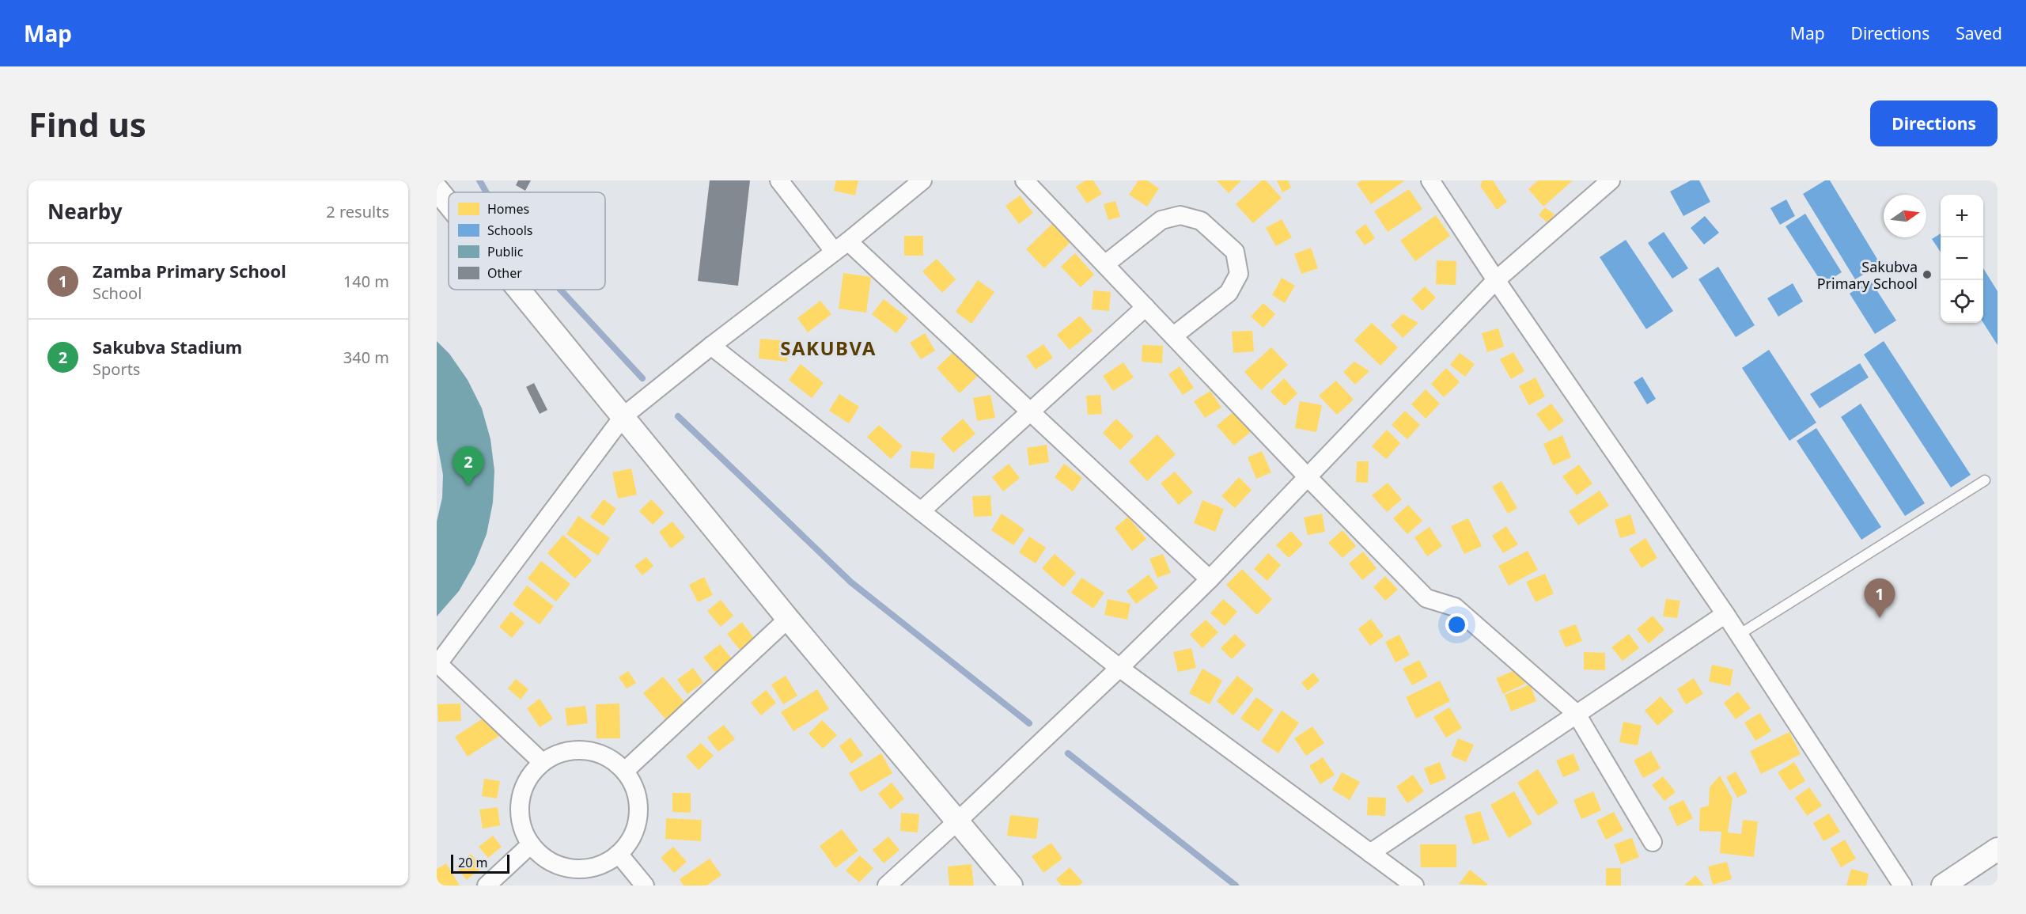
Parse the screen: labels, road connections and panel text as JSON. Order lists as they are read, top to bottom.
{
  "districts": ["SAKUBVA"],
  "places": ["Sakubva Primary School"],
  "legend": [
    "Homes",
    "Schools",
    "Public",
    "Other"
  ],
  "scale_bar": "20 m",
  "north": "right",
  "page": {
    "header": "Map",
    "nav": ["Map", "Directions", "Saved"],
    "buttons": "Directions",
    "title": "Find us",
    "heading": ["Nearby", "2 results"],
    "map_buttons": ["+", "−"],
    "list": [
      {
        "mark": "1",
        "name": "Zamba Primary School",
        "note": "School",
        "value": "140 m"
      },
      {
        "mark": "2",
        "name": "Sakubva Stadium",
        "note": "Sports",
        "value": "340 m"
      }
    ],
    "pins": ["2", "1"],
    "scale": "20 m"
  }
}
